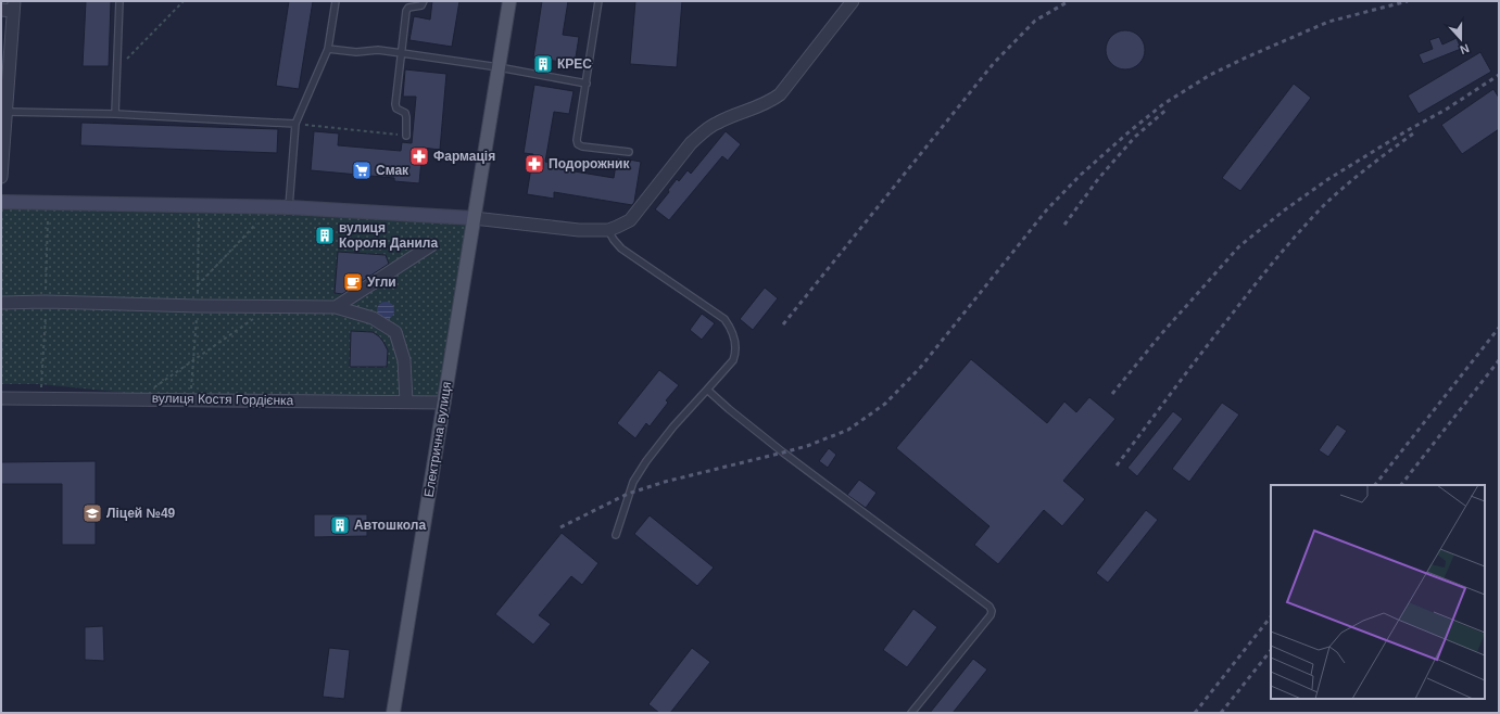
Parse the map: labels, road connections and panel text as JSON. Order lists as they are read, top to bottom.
{
  "streets": {
    "main road": ["Електрична вулиця"],
    "street": ["вулиця Костя Гордієнка"]
  },
  "crossings": [
    ["вулиця Костя Гордієнка", "Електрична вулиця"]
  ],
  "places": {
    "building": ["КРЕС", "вулиця Короля Данила", "Автошкола"],
    "pharmacy": ["Фармація", "Подорожник"],
    "supermarket": ["Смак"],
    "cafe": ["Угли"],
    "school or university": ["Ліцей №49"]
  },
  "north": "bottom"
}
